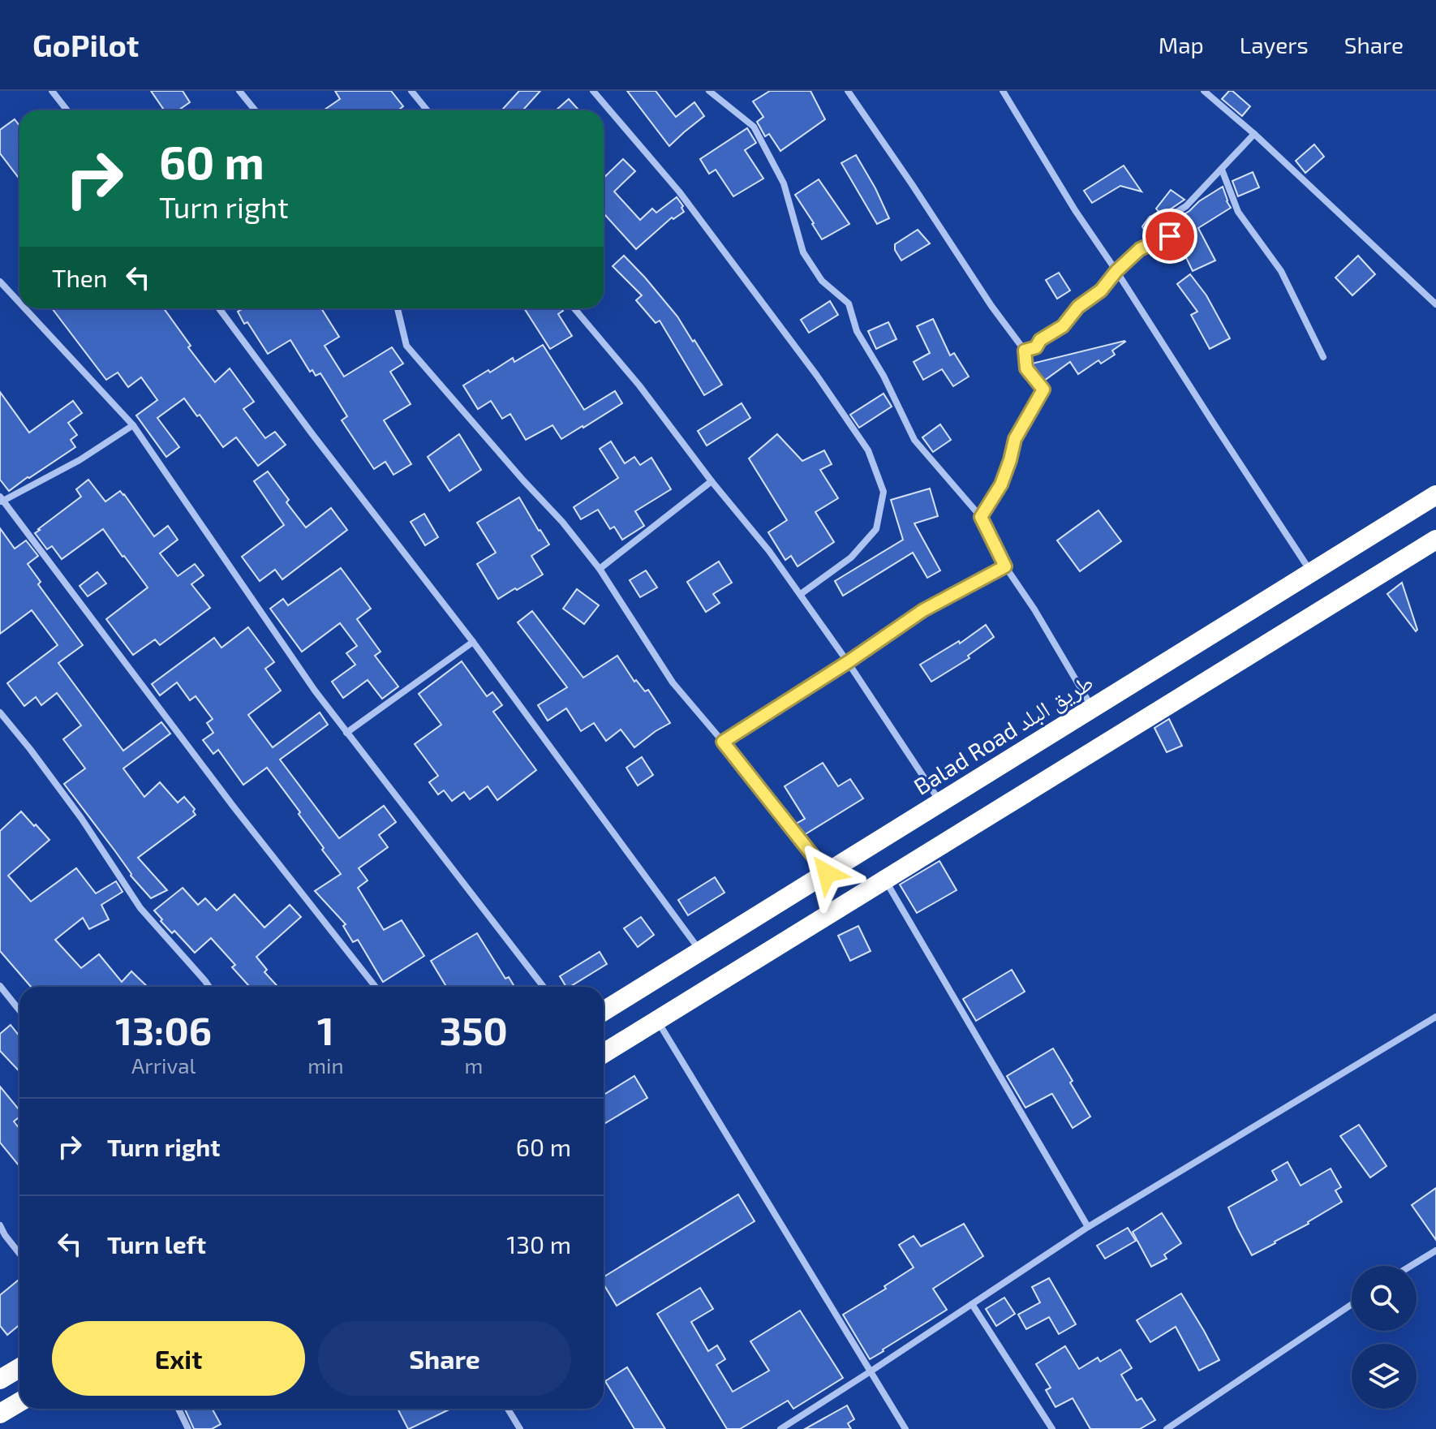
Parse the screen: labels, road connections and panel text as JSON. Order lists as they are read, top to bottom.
{
  "streets": {
    "highway": ["Balad Road طريق البلد"]
  },
  "page": {
    "header": "GoPilot",
    "nav": ["Map", "Layers", "Share"],
    "turn": ["60 m", "Turn right"],
    "then": "Then",
    "eta": [
      "13:06",
      "Arrival",
      "1",
      "min",
      "350",
      "m"
    ],
    "list": [
      {
        "name": "Turn right",
        "value": "60 m"
      },
      {
        "name": "Turn left",
        "value": "130 m"
      }
    ],
    "buttons": ["Exit", "Share"]
  }
}
